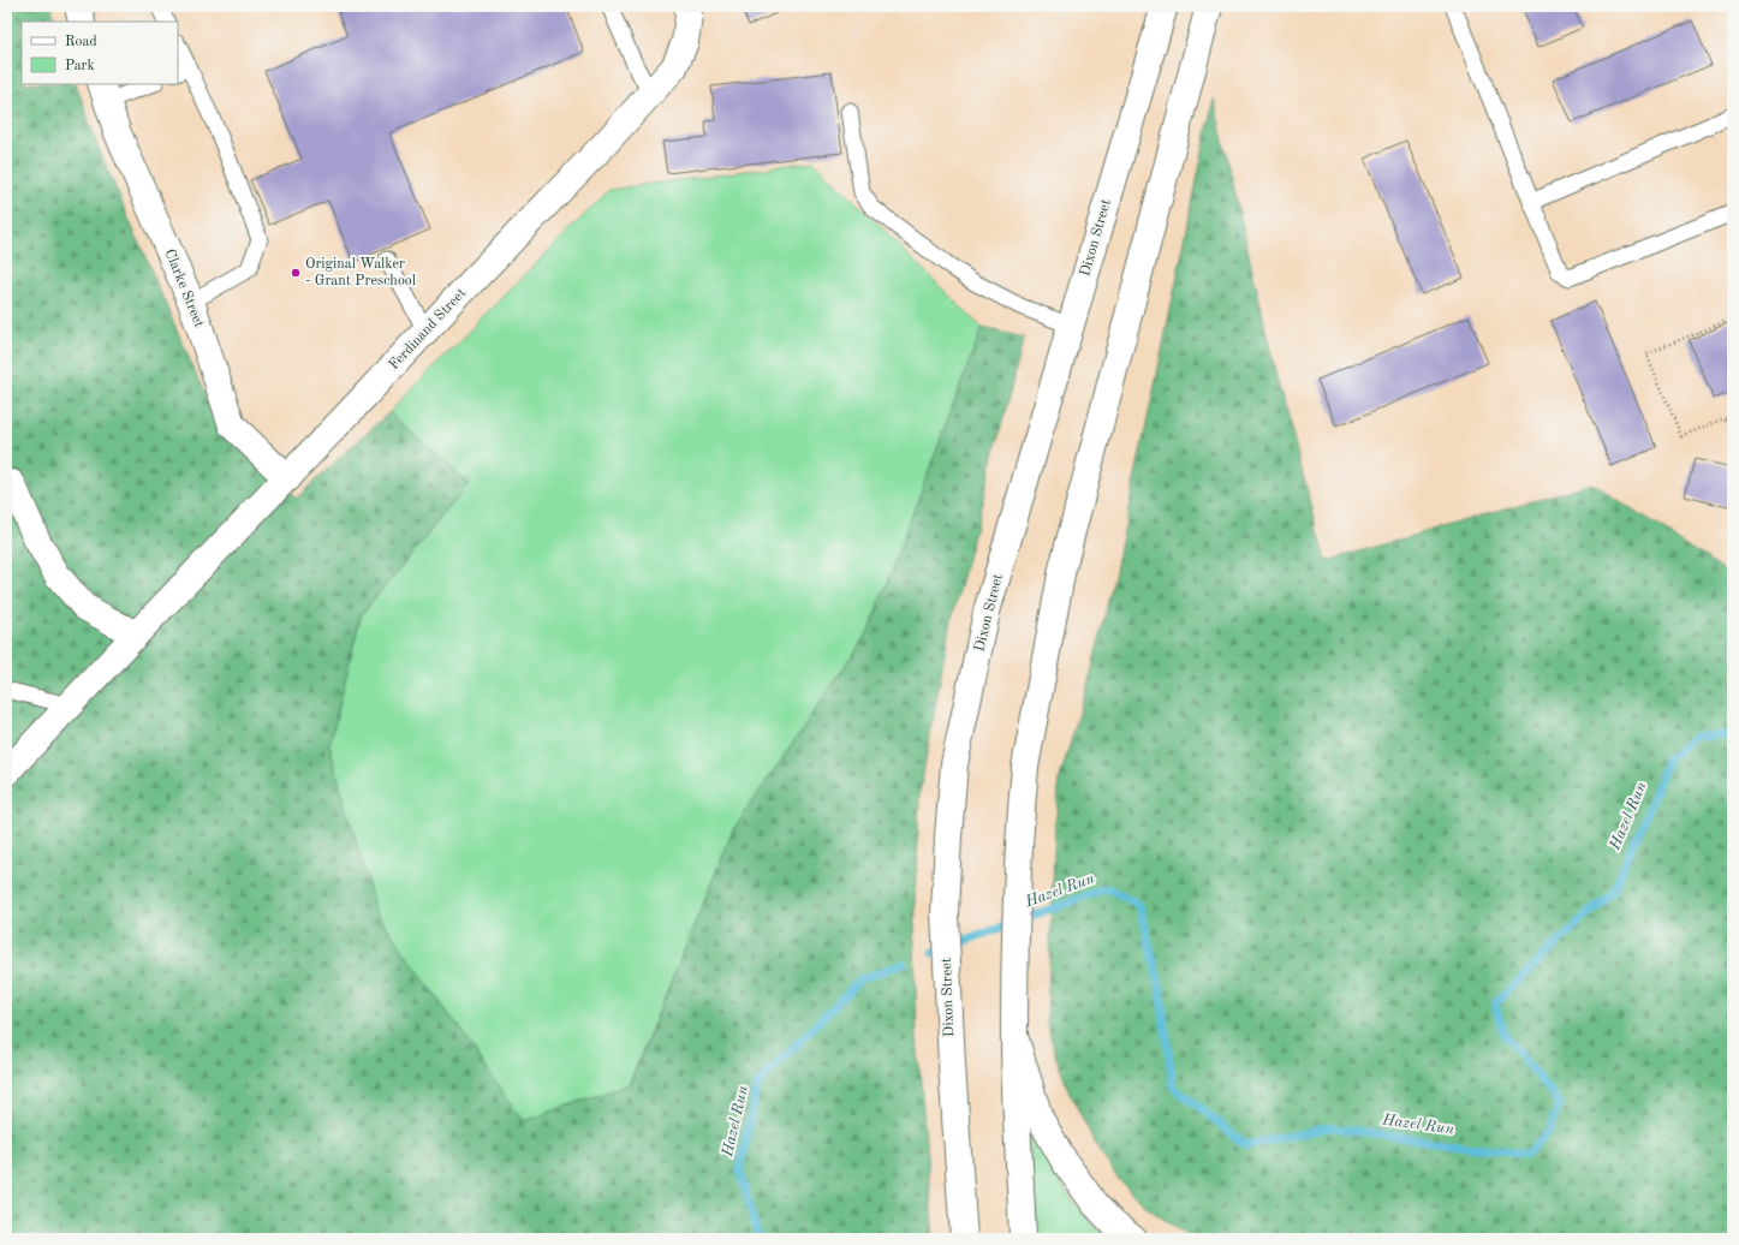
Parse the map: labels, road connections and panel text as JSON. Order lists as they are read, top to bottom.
{
  "streets": {
    "main road": ["Dixon Street", "Clarke Street", "Ferdinand Street"]
  },
  "crossings": [
    ["Clarke Street", "Ferdinand Street"]
  ],
  "water": ["Hazel Run"],
  "places": ["Original Walker - Grant Preschool"],
  "legend": ["Road", "Park"]
}
